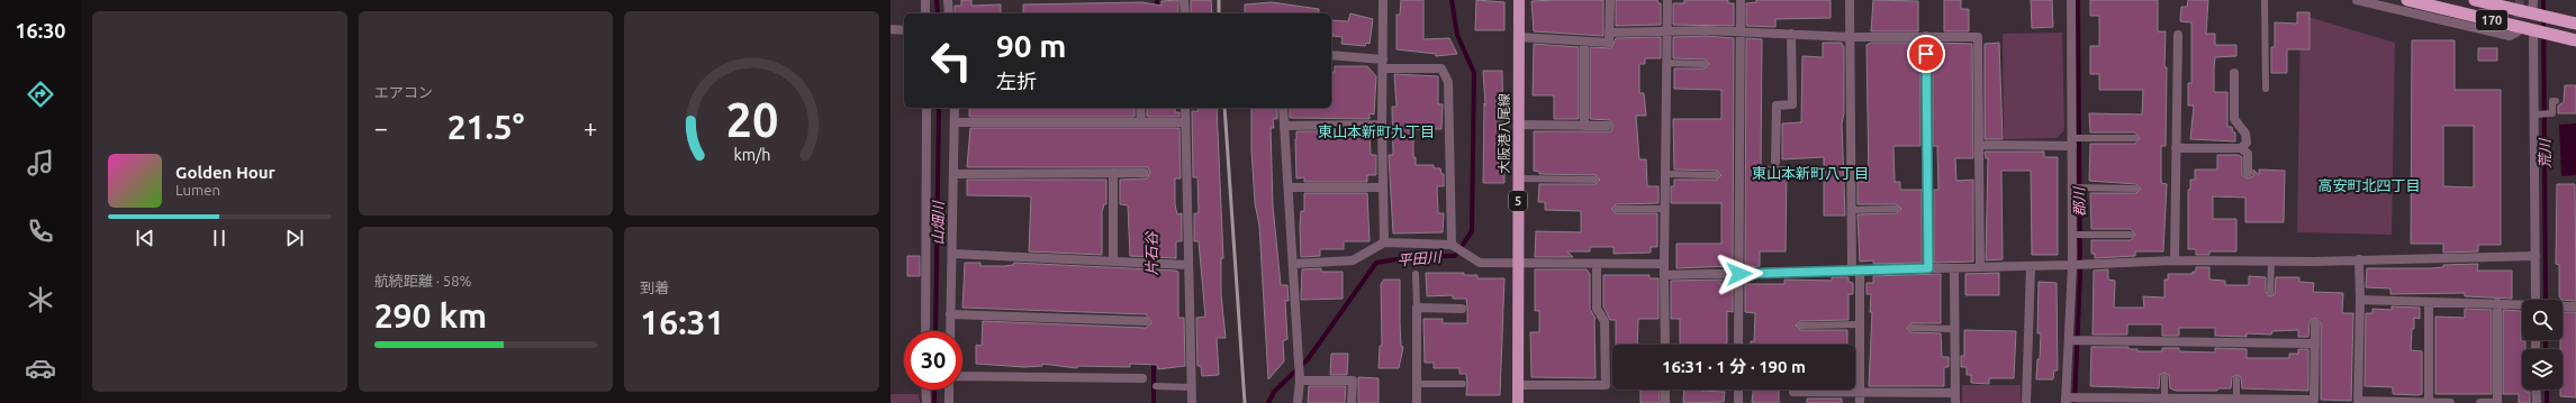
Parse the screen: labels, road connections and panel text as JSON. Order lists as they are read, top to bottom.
{
  "streets": {
    "highway": ["170"],
    "main road": ["大阪港八尾線", "5"]
  },
  "districts": ["東山本新町九丁目", "東山本新町八丁目", "高安町北四丁目"],
  "water": [
    "荒川",
    "郡川",
    "山畑川",
    "片石谷",
    "平田川"
  ],
  "page": {
    "tabs": "16:30",
    "tile": [
      "エアコン",
      ["航続距離 · 58%", "290 km"],
      ["到着", "16:31"]
    ],
    "turn": ["90 m", "左折"],
    "heat": ["−", "21.5°", "+"],
    "song": ["Golden Hour", "Lumen"],
    "limit": "30",
    "trip": "16:31 · 1 分 · 190 m",
    "gauge": ["20", "km/h"]
  }
}
